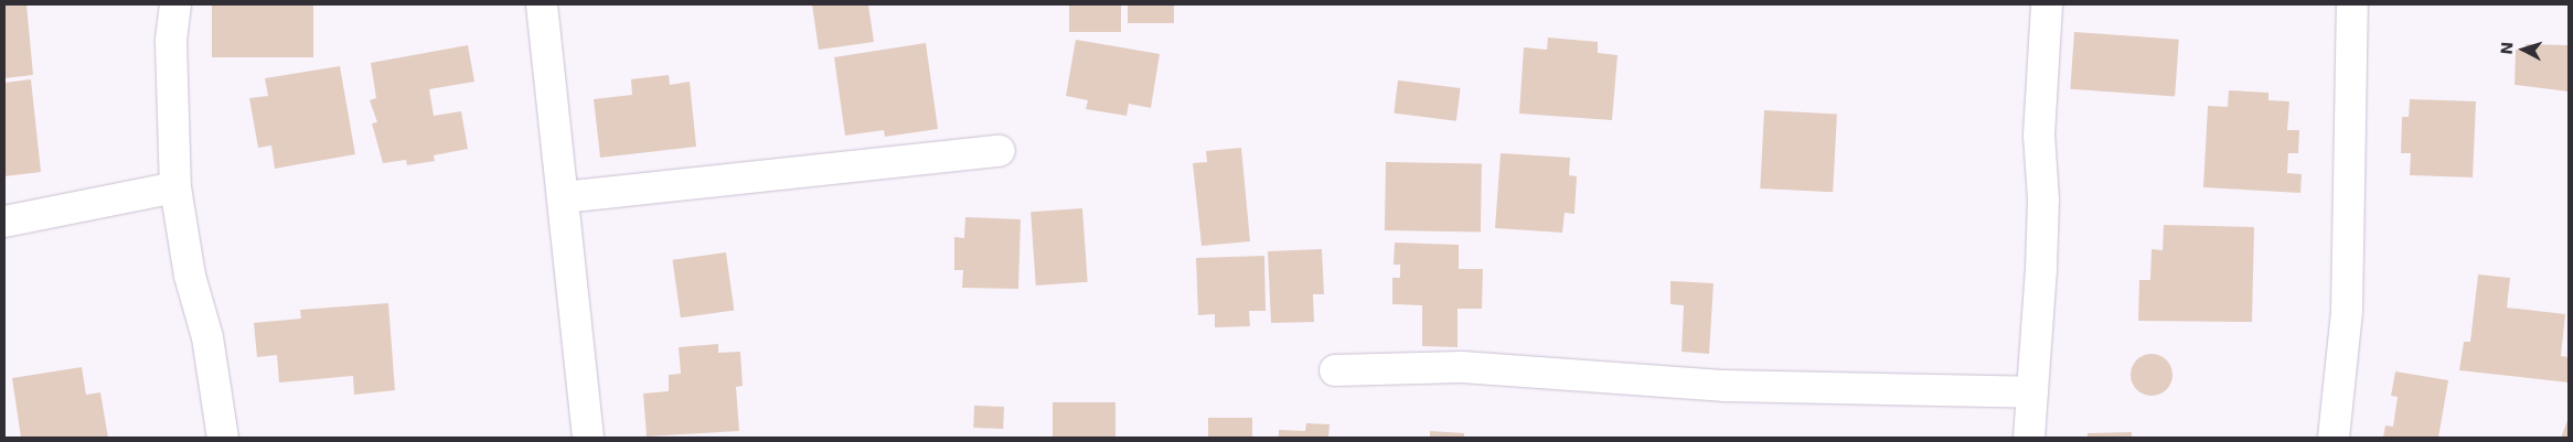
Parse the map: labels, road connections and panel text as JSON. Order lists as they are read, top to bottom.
{
  "north": "left"
}
